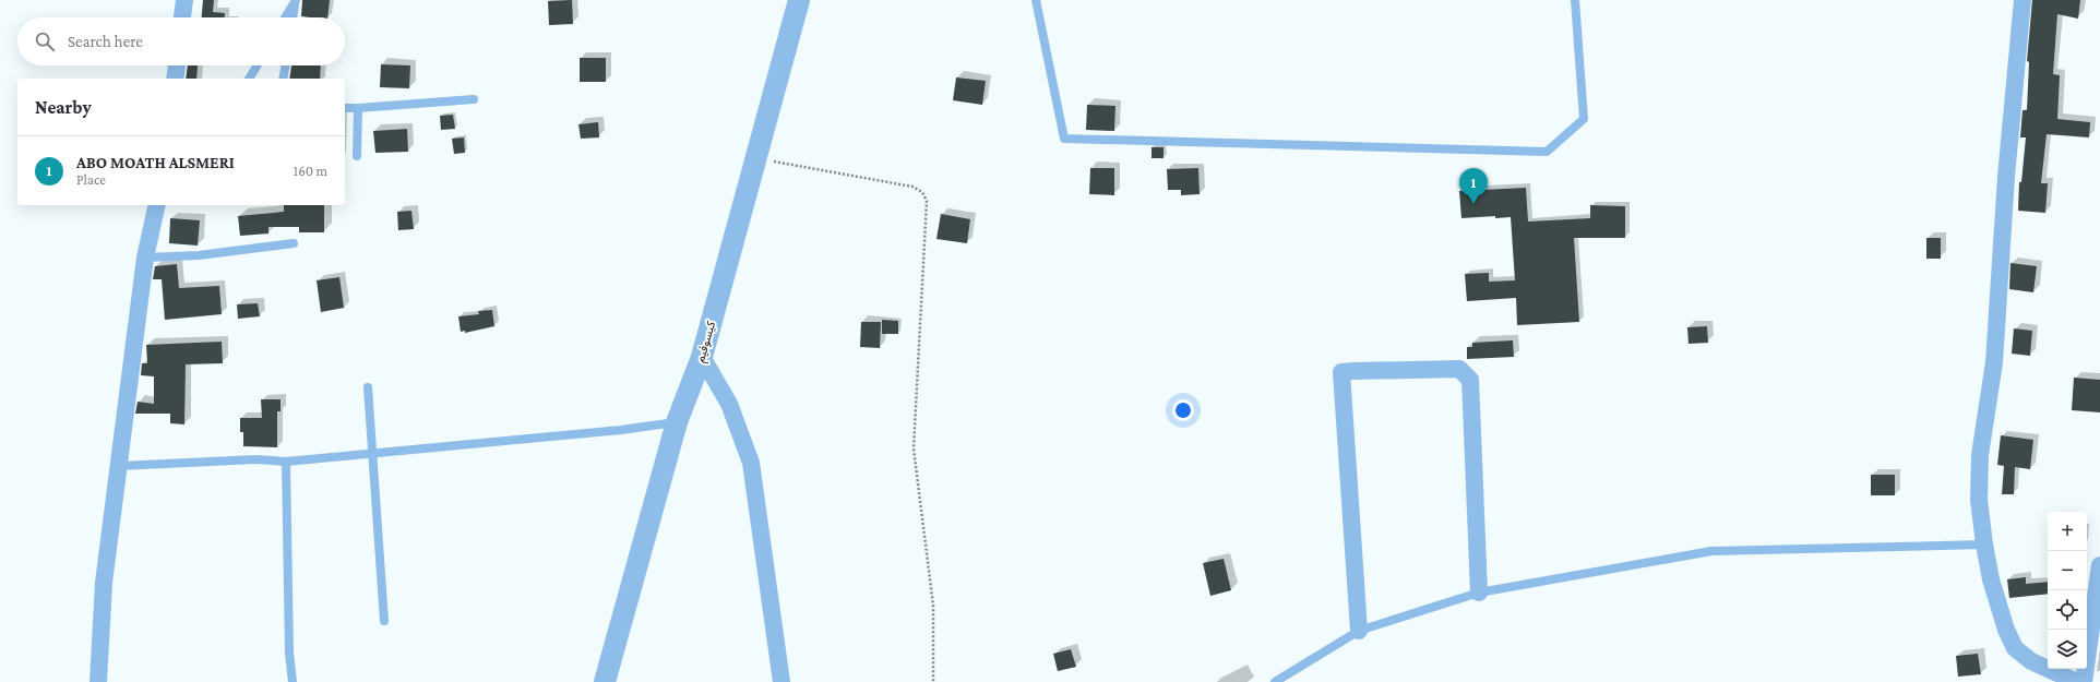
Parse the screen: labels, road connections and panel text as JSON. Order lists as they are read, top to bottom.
{
  "streets": {
    "street": ["كيسوفيم"]
  },
  "page": {
    "search": "Search here",
    "heading": "Nearby",
    "list": [
      {
        "mark": "1",
        "name": "ABO MOATH ALSMERI",
        "note": "Place",
        "value": "160 m"
      }
    ],
    "pins": "1",
    "map_buttons": ["+", "−"]
  }
}
